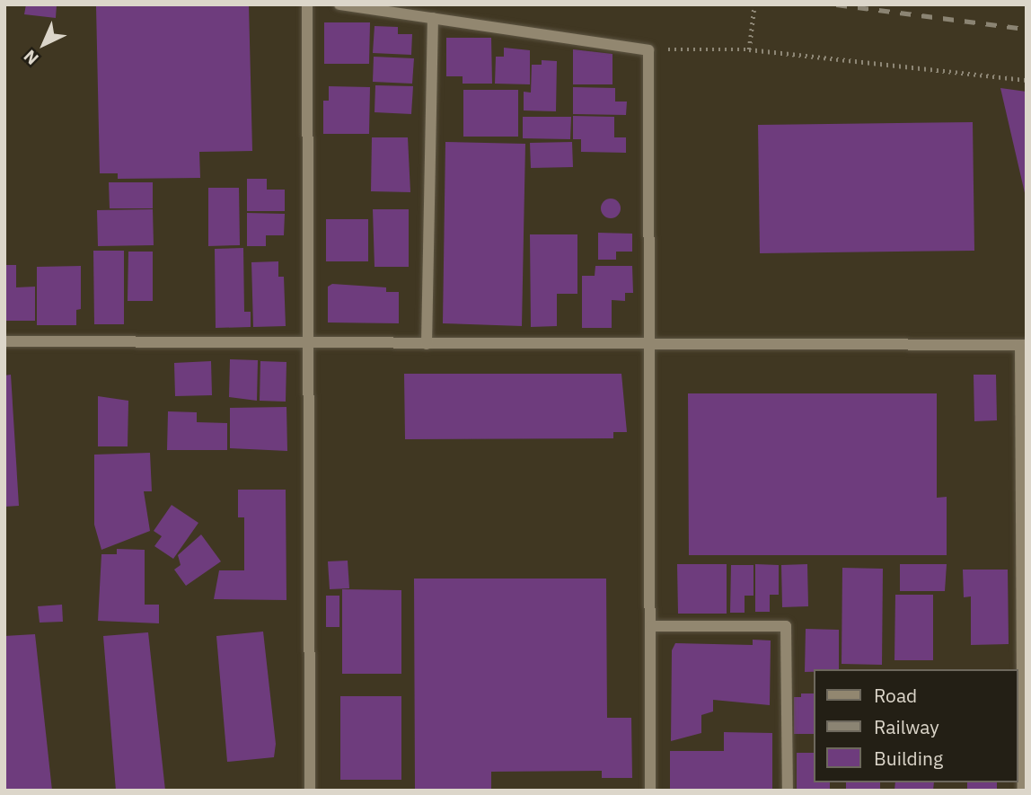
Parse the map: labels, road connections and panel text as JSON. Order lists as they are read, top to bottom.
{
  "legend": ["Road", "Railway", "Building"],
  "north": "bottom left"
}
